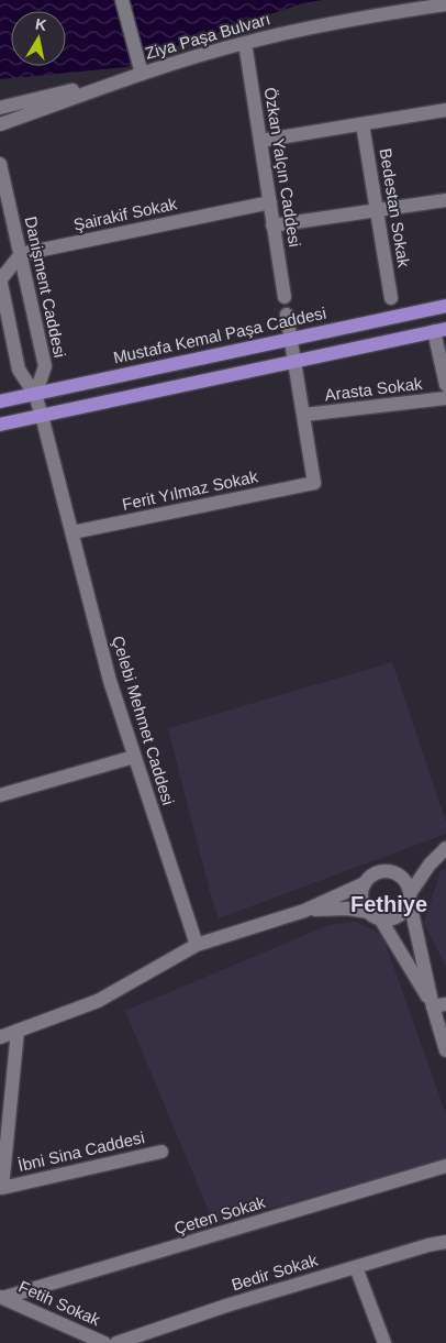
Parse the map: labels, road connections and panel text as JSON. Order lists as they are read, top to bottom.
{
  "streets": {
    "main road": ["Mustafa Kemal Paşa Caddesi"],
    "street": [
      "Ziya Paşa Bulvarı",
      "Özkan Yalçın Caddesi",
      "Bedestan Sokak",
      "Şairakif Sokak",
      "Danişment Caddesi",
      "Arasta Sokak",
      "Ferit Yılmaz Sokak",
      "Çelebi Mehmet Caddesi",
      "İbni Sina Caddesi",
      "Çeten Sokak",
      "Bedir Sokak",
      "Fetih Sokak"
    ]
  },
  "crossings": [
    ["Ziya Paşa Bulvarı", "Özkan Yalçın Caddesi"],
    ["Özkan Yalçın Caddesi", "Şairakif Sokak"],
    ["Şairakif Sokak", "Danişment Caddesi"],
    ["Danişment Caddesi", "Mustafa Kemal Paşa Caddesi"],
    ["Danişment Caddesi", "Çelebi Mehmet Caddesi"],
    ["Mustafa Kemal Paşa Caddesi", "Çelebi Mehmet Caddesi"],
    ["Arasta Sokak", "Ferit Yılmaz Sokak"],
    ["Ferit Yılmaz Sokak", "Çelebi Mehmet Caddesi"],
    ["Çeten Sokak", "Fetih Sokak"]
  ],
  "districts": ["Fethiye"],
  "north": "top"
}
